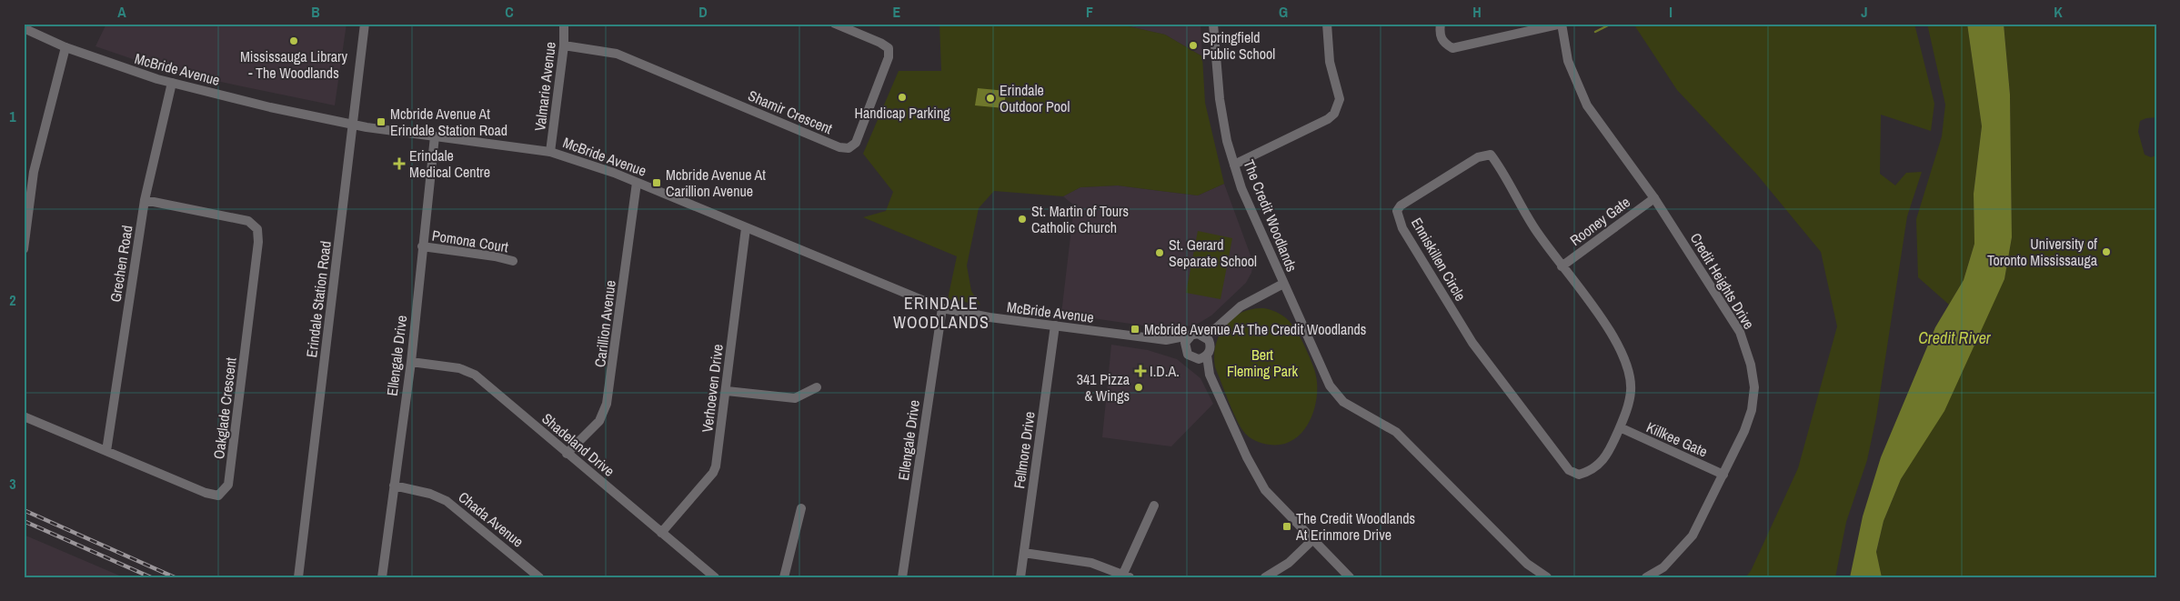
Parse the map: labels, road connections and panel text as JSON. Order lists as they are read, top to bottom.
{
  "streets": {
    "street": [
      "McBride Avenue",
      "Valmarie Avenue",
      "Shamir Crescent",
      "The Credit Woodlands",
      "Rooney Gate",
      "Pomona Court",
      "Enniskillen Circle",
      "Grechen Road",
      "Credit Heights Drive",
      "Erindale Station Road",
      "Carillion Avenue",
      "Ellengale Drive",
      "Verhoeven Drive",
      "Oakglade Crescent",
      "Killkee Gate",
      "Shadeland Drive",
      "Fellmore Drive",
      "Chada Avenue"
    ]
  },
  "crossings": [
    ["McBride Avenue", "Valmarie Avenue"],
    ["McBride Avenue", "The Credit Woodlands"],
    ["McBride Avenue", "Grechen Road"],
    ["McBride Avenue", "Erindale Station Road"],
    ["McBride Avenue", "Carillion Avenue"],
    ["McBride Avenue", "Ellengale Drive"],
    ["McBride Avenue", "Verhoeven Drive"],
    ["McBride Avenue", "Fellmore Drive"],
    ["Valmarie Avenue", "Shamir Crescent"],
    ["Rooney Gate", "Enniskillen Circle"],
    ["Rooney Gate", "Credit Heights Drive"],
    ["Pomona Court", "Ellengale Drive"],
    ["Enniskillen Circle", "Killkee Gate"],
    ["Grechen Road", "Oakglade Crescent"],
    ["Credit Heights Drive", "Killkee Gate"],
    ["Carillion Avenue", "Shadeland Drive"],
    ["Ellengale Drive", "Shadeland Drive"],
    ["Ellengale Drive", "Chada Avenue"],
    ["Verhoeven Drive", "Shadeland Drive"]
  ],
  "districts": ["ERINDALE WOODLANDS"],
  "water": ["Credit River"],
  "parks": ["Bert Fleming Park"],
  "places": {
    "other": [
      "Mississauga Library - The Woodlands",
      "Springfield Public School",
      "Handicap Parking",
      "Erindale Outdoor Pool",
      "St. Martin of Tours Catholic Church",
      "University of Toronto Mississauga",
      "St. Gerard Separate School",
      "341 Pizza & Wings"
    ],
    "transit": [
      "Mcbride Avenue At Erindale Station Road",
      "Mcbride Avenue At Carillion Avenue",
      "Mcbride Avenue At The Credit Woodlands",
      "The Credit Woodlands At Erinmore Drive"
    ],
    "health": ["Erindale Medical Centre", "I.D.A."]
  },
  "grid": {
    "columns": [
      "A",
      "B",
      "C",
      "D",
      "E",
      "F",
      "G",
      "H",
      "I",
      "J",
      "K"
    ],
    "rows": ["1", "2", "3"]
  }
}
